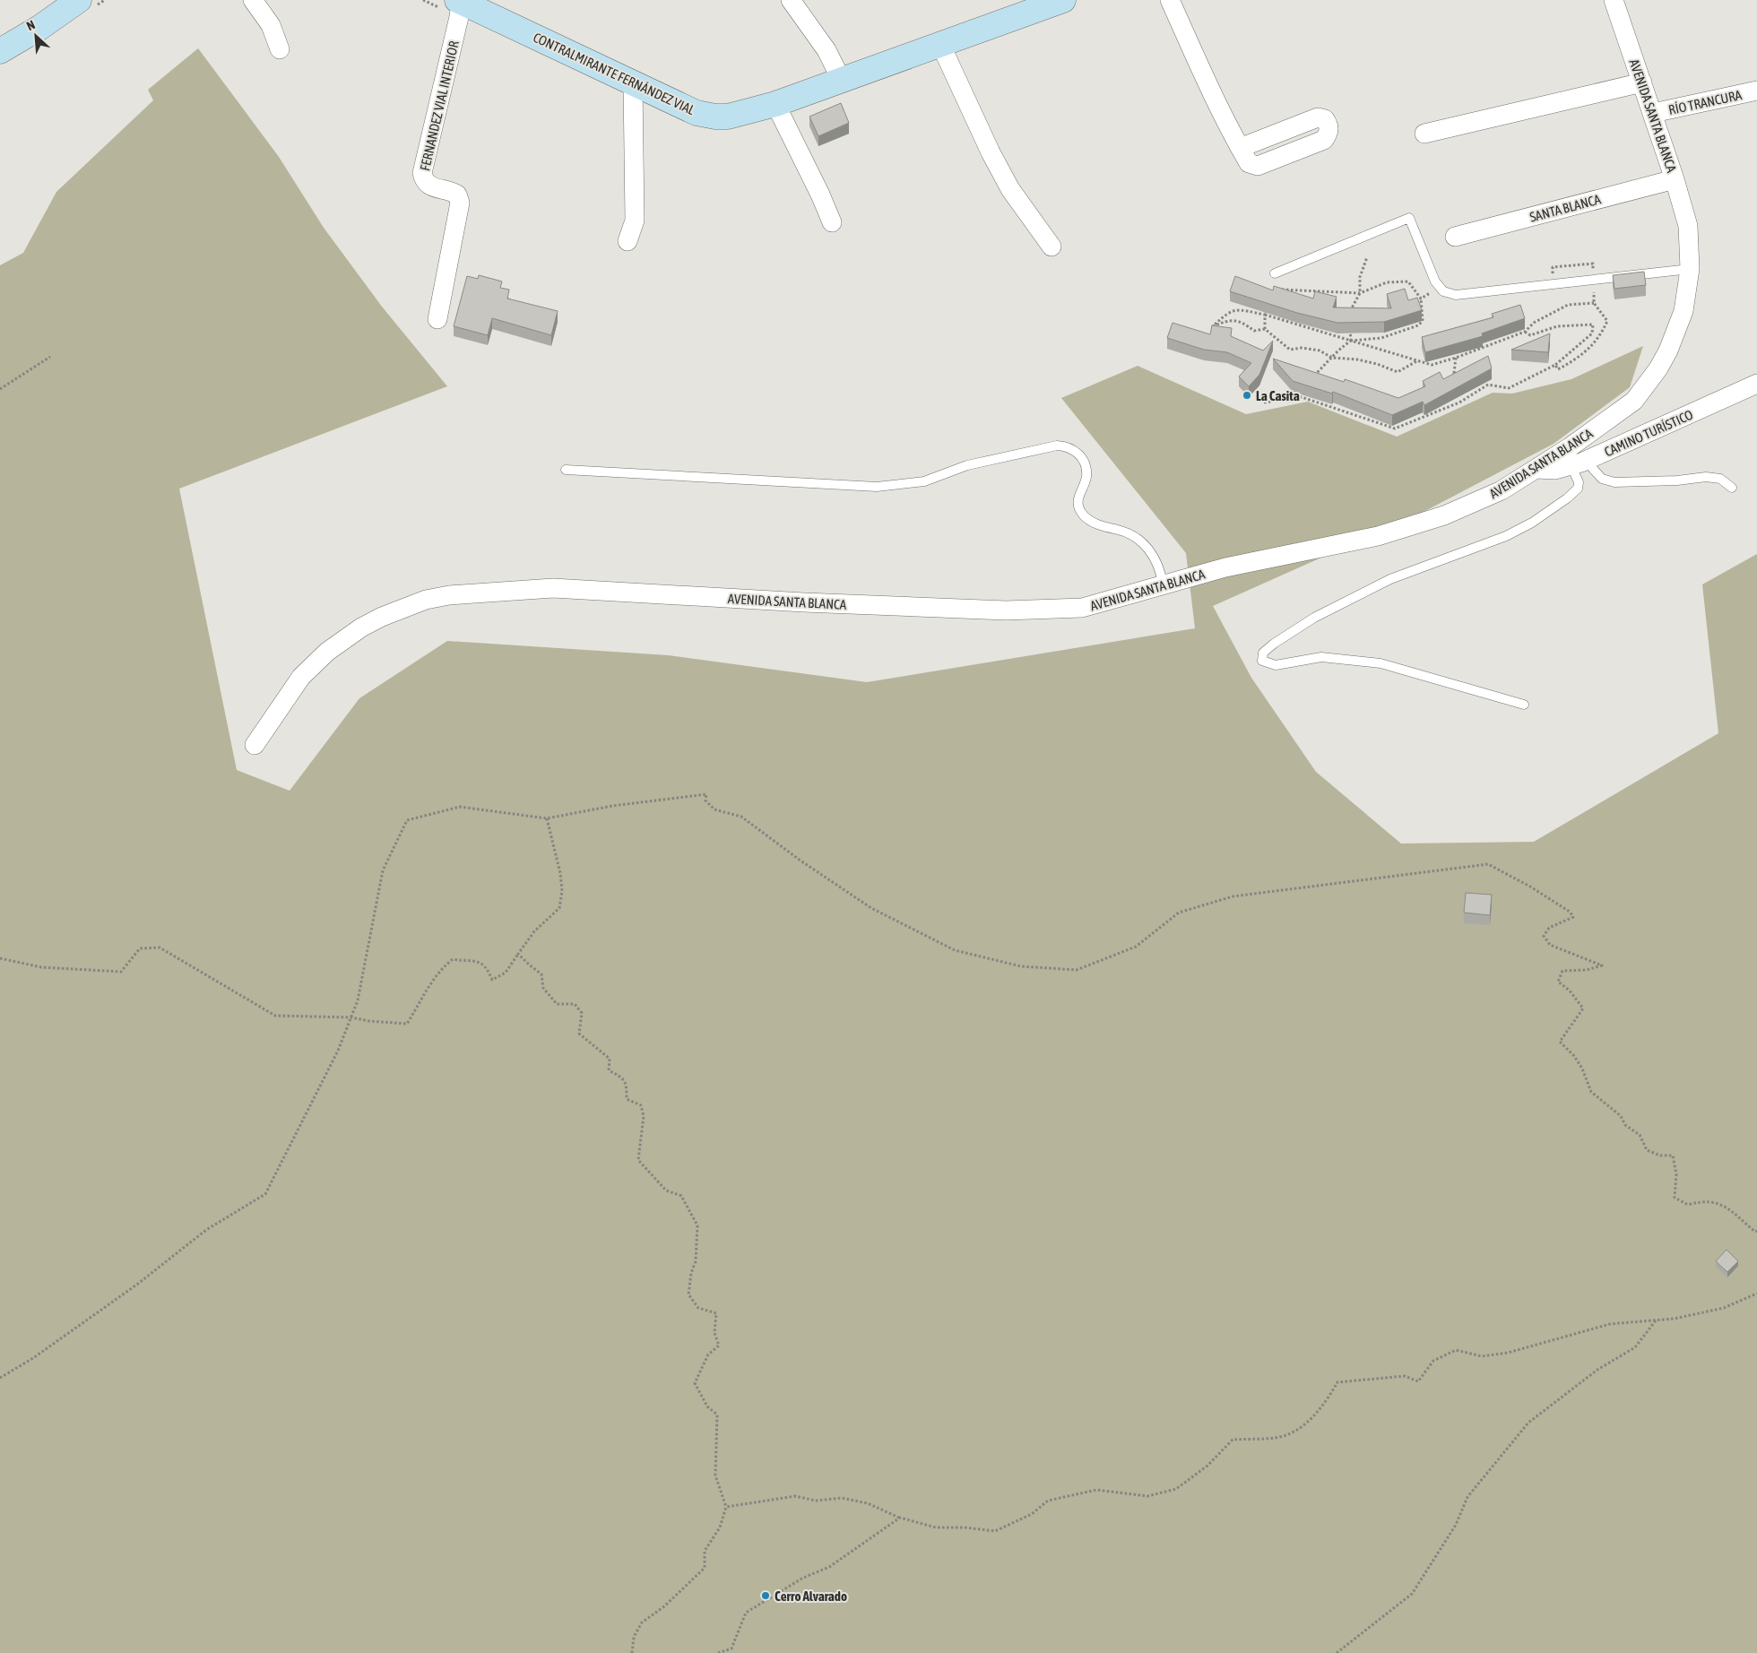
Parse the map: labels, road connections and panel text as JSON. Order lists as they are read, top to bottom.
{
  "streets": {
    "main road": ["CONTRALMIRANTE FERNÁNDEZ VIAL"],
    "street": [
      "RÍO TRANCURA",
      "FERNANDEZ VIAL INTERIOR",
      "AVENIDA SANTA BLANCA",
      "SANTA BLANCA",
      "CAMINO TURÍSTICO"
    ]
  },
  "crossings": [
    ["CONTRALMIRANTE FERNÁNDEZ VIAL", "FERNANDEZ VIAL INTERIOR"],
    ["RÍO TRANCURA", "AVENIDA SANTA BLANCA"],
    ["AVENIDA SANTA BLANCA", "SANTA BLANCA"],
    ["AVENIDA SANTA BLANCA", "CAMINO TURÍSTICO"]
  ],
  "places": ["La Casita", "Cerro Alvarado"],
  "north": "top left"
}
